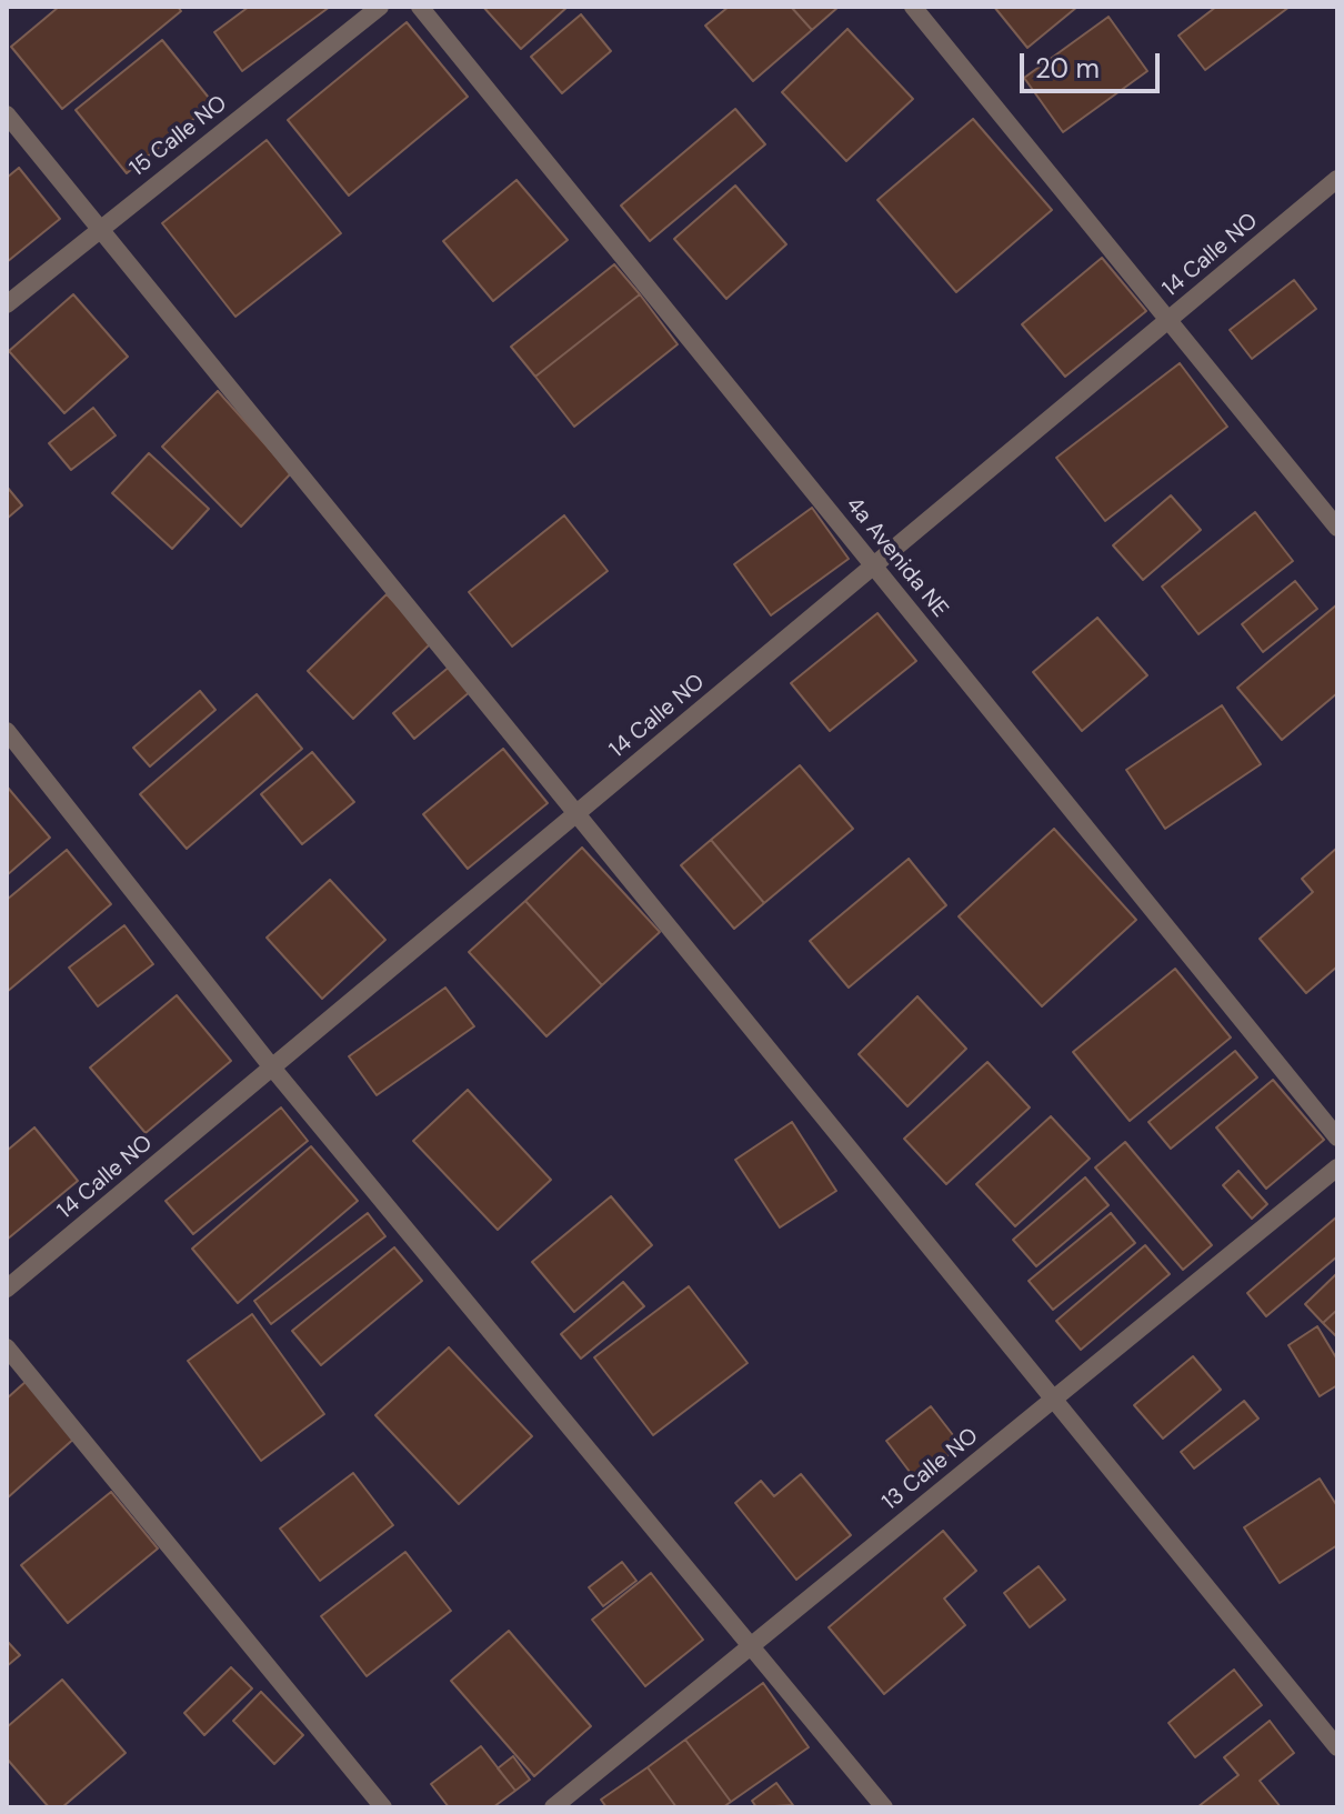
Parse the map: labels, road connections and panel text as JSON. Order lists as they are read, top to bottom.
{
  "streets": {
    "street": [
      "15 Calle NO",
      "14 Calle NO",
      "4a Avenida NE",
      "13 Calle NO"
    ]
  },
  "crossings": [
    ["14 Calle NO", "4a Avenida NE"]
  ],
  "scale_bar": "20 m"
}
